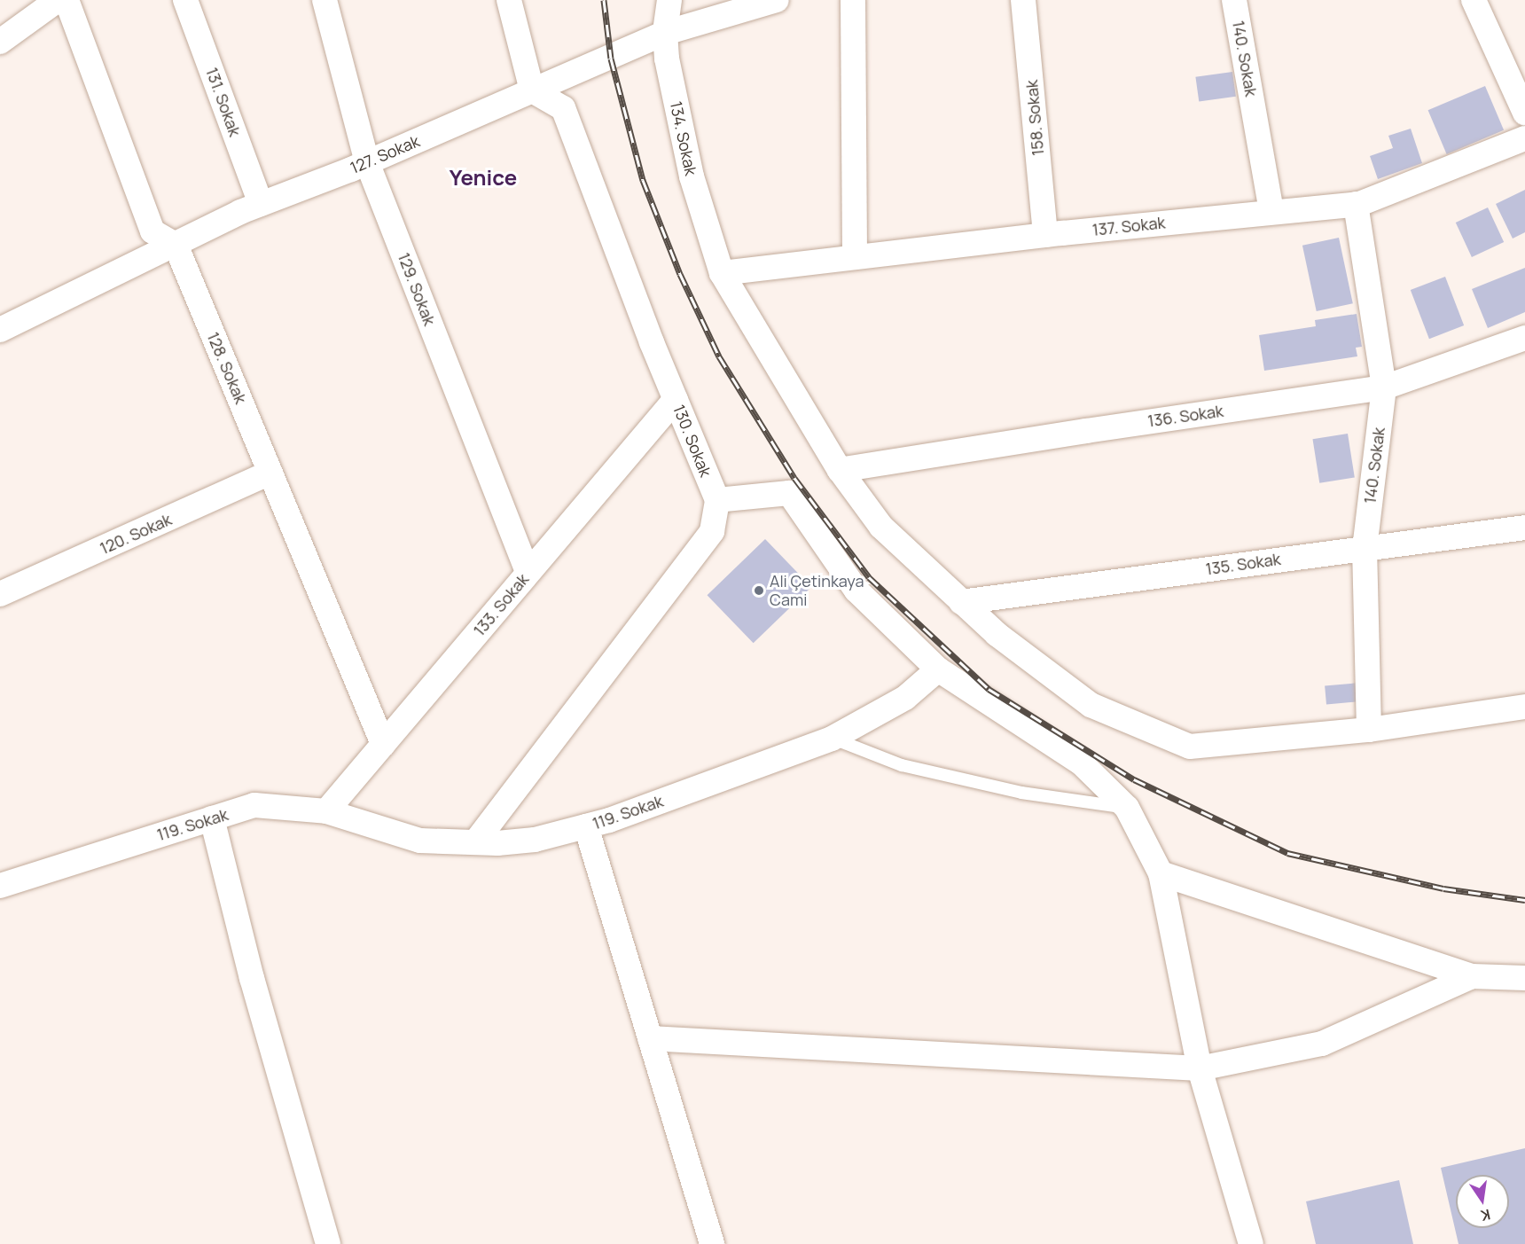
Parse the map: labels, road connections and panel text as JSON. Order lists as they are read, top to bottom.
{
  "streets": {
    "street": [
      "140. Sokak",
      "131. Sokak",
      "158. Sokak",
      "134. Sokak",
      "127. Sokak",
      "137. Sokak",
      "129. Sokak",
      "128. Sokak",
      "136. Sokak",
      "130. Sokak",
      "120. Sokak",
      "135. Sokak",
      "133. Sokak",
      "119. Sokak"
    ]
  },
  "crossings": [
    ["140. Sokak", "134. Sokak"],
    ["140. Sokak", "137. Sokak"],
    ["140. Sokak", "136. Sokak"],
    ["140. Sokak", "135. Sokak"],
    ["131. Sokak", "127. Sokak"],
    ["158. Sokak", "137. Sokak"],
    ["134. Sokak", "127. Sokak"],
    ["134. Sokak", "137. Sokak"],
    ["134. Sokak", "136. Sokak"],
    ["134. Sokak", "135. Sokak"],
    ["127. Sokak", "129. Sokak"],
    ["127. Sokak", "128. Sokak"],
    ["127. Sokak", "130. Sokak"],
    ["129. Sokak", "133. Sokak"],
    ["128. Sokak", "120. Sokak"],
    ["128. Sokak", "133. Sokak"],
    ["130. Sokak", "133. Sokak"],
    ["133. Sokak", "119. Sokak"]
  ],
  "districts": ["Yenice"],
  "places": ["Ali Çetinkaya Cami"],
  "north": "bottom"
}
